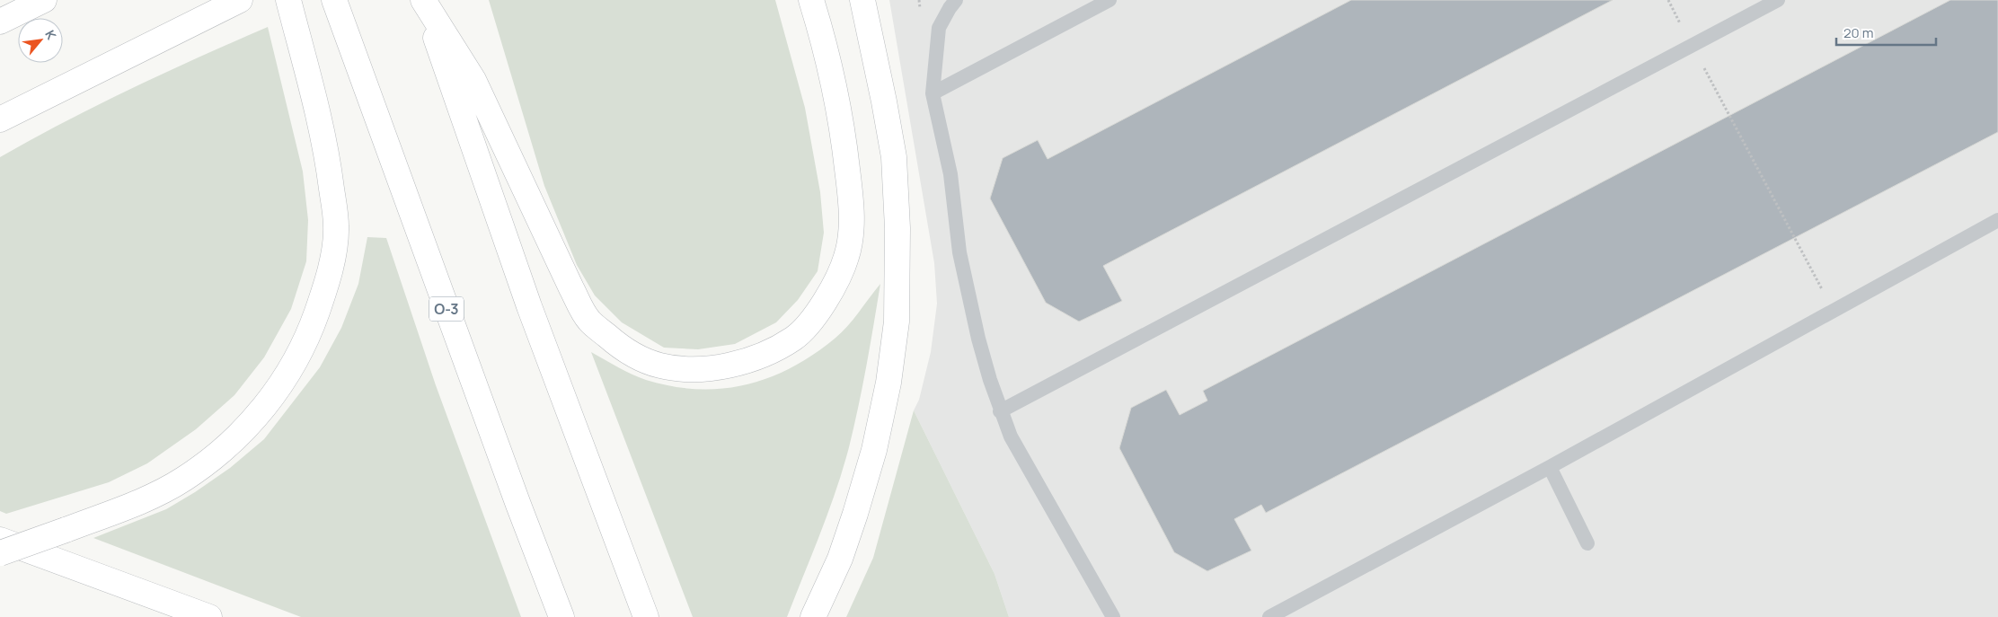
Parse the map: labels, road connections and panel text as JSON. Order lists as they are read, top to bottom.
{
  "streets": {
    "highway": ["O-3"]
  },
  "scale_bar": "20 m",
  "north": "top right"
}
